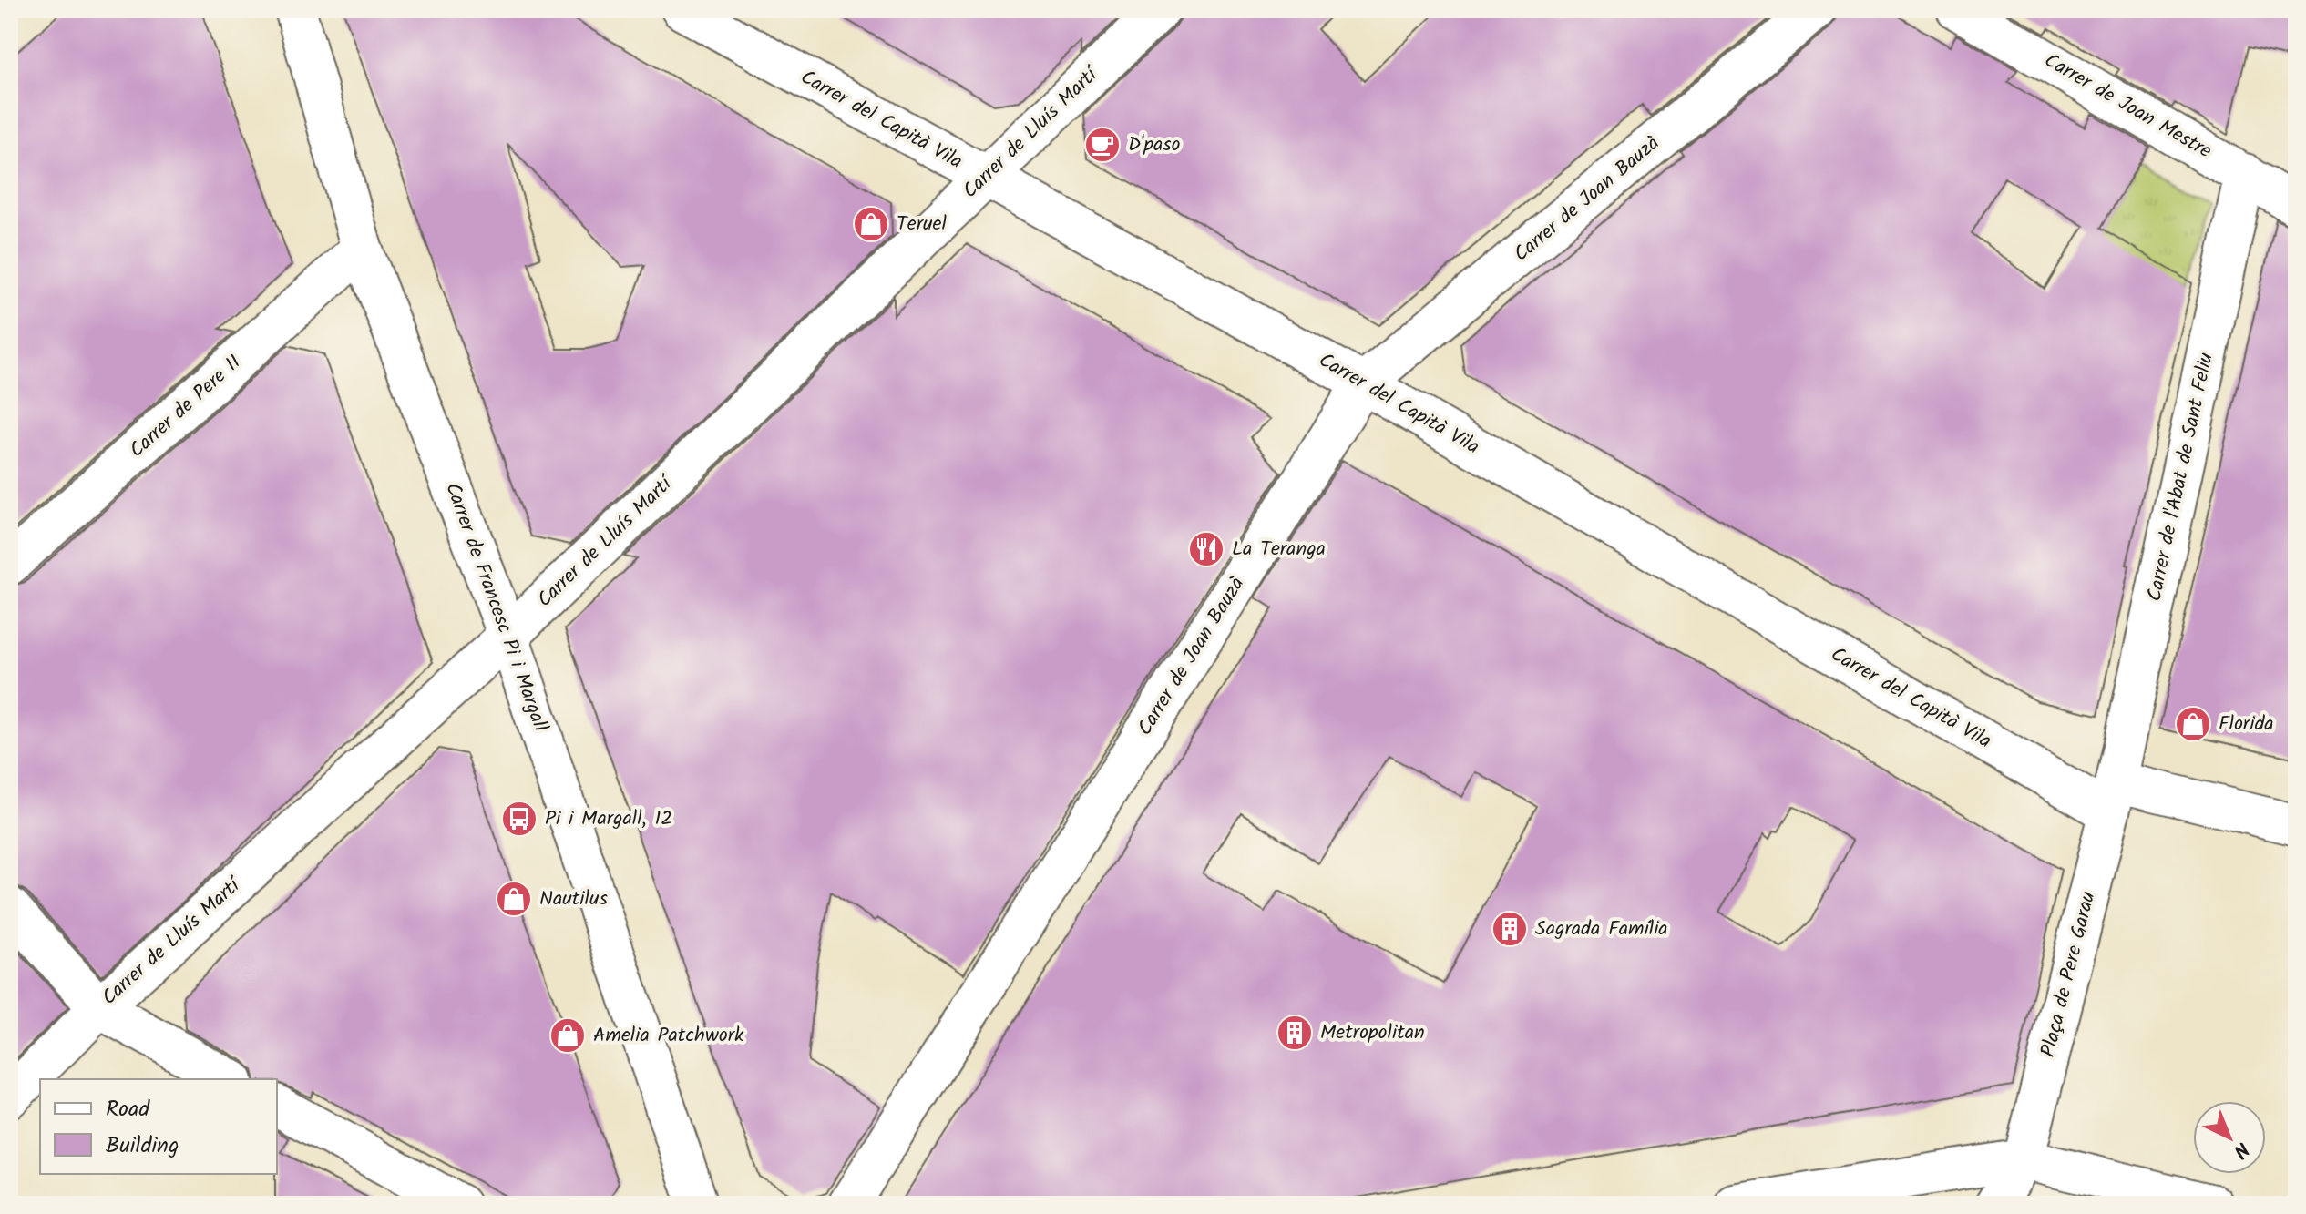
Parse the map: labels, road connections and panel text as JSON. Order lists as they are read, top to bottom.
{
  "streets": {
    "street": [
      "Carrer de Joan Mestre",
      "Carrer del Capità Vila",
      "Carrer de Lluís Martí",
      "Carrer de Joan Bauzà",
      "Carrer de Pere II",
      "Carrer de l'Abat de Sant Feliu",
      "Carrer de Francesc Pi i Margall",
      "Plaça de Pere Garau"
    ]
  },
  "crossings": [
    ["Carrer de Joan Mestre", "Carrer de l'Abat de Sant Feliu"],
    ["Carrer del Capità Vila", "Carrer de Lluís Martí"],
    ["Carrer del Capità Vila", "Carrer de Joan Bauzà"],
    ["Carrer del Capità Vila", "Carrer de l'Abat de Sant Feliu"],
    ["Carrer del Capità Vila", "Plaça de Pere Garau"],
    ["Carrer de Lluís Martí", "Carrer de Francesc Pi i Margall"],
    ["Carrer de Pere II", "Carrer de Francesc Pi i Margall"],
    ["Carrer de l'Abat de Sant Feliu", "Plaça de Pere Garau"]
  ],
  "places": {
    "cafe": ["D'paso"],
    "shop": [
      "Teruel",
      "Florida",
      "Nautilus",
      "Amelia Patchwork"
    ],
    "restaurant": ["La Teranga"],
    "bus stop": ["Pi i Margall, 12"],
    "building": ["Sagrada Família", "Metropolitan"]
  },
  "legend": ["Road", "Building"],
  "north": "bottom right"
}
